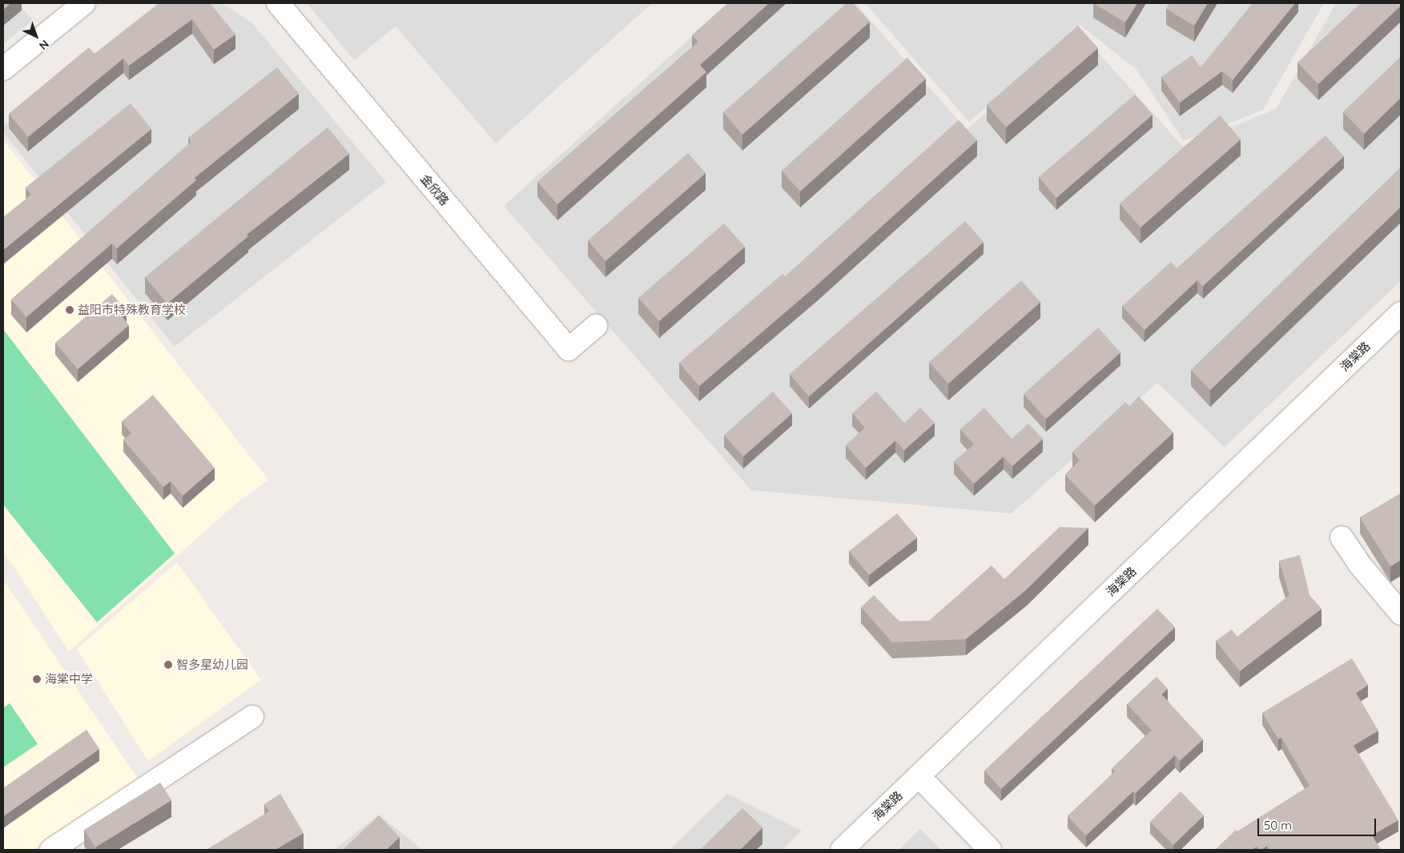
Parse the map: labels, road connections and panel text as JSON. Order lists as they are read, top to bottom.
{
  "streets": {
    "street": ["金欣路", "海棠路"]
  },
  "places": ["益阳市特殊教育学校", "智多星幼儿园", "海棠中学"],
  "scale_bar": "50 m",
  "north": "bottom right"
}
